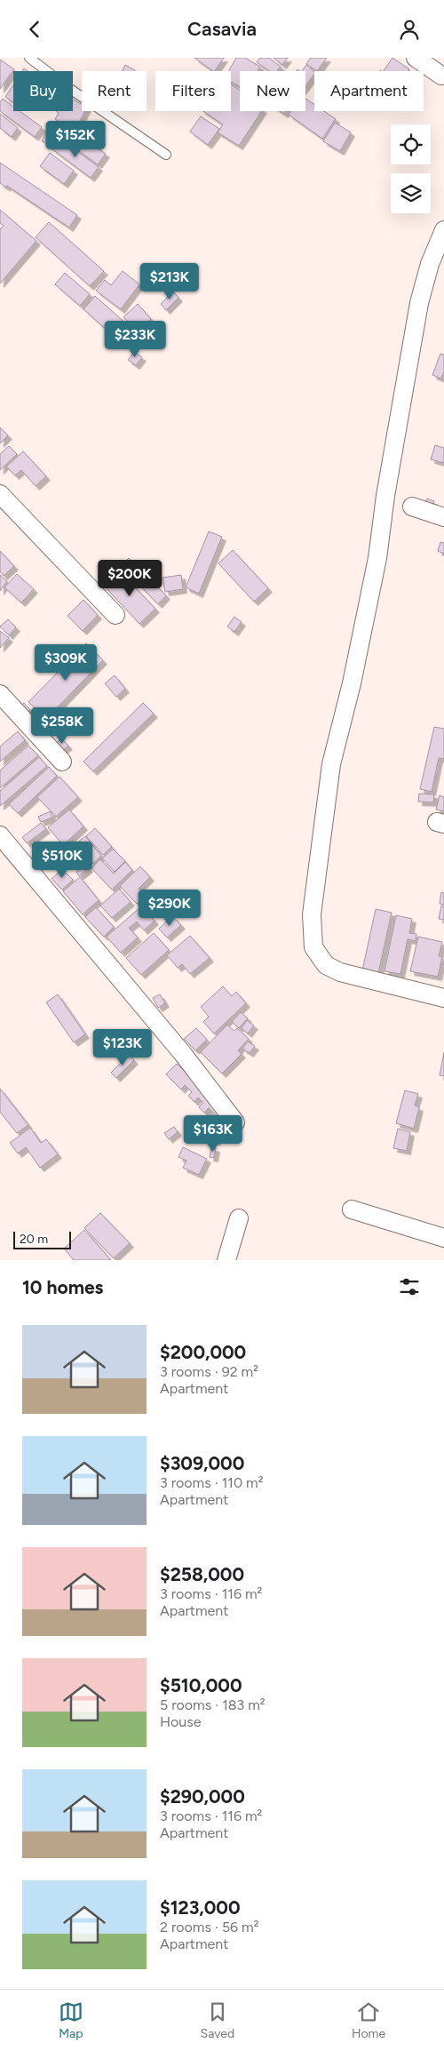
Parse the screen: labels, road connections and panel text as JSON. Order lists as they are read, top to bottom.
{
  "scale_bar": "20 m",
  "page": {
    "header": "Casavia",
    "chip": [
      "Buy",
      "Rent",
      "Filters",
      "New",
      "Apartment"
    ],
    "price": [
      "$152K",
      "$213K",
      "$233K",
      "$200K",
      "$309K",
      "$258K",
      "$510K",
      "$290K",
      "$123K",
      "$163K"
    ],
    "scale": "20 m",
    "heading": "10 homes",
    "list": [
      {
        "name": "$200,000",
        "note": "3 rooms · 92 m² · Apartment"
      },
      {
        "name": "$309,000",
        "note": "3 rooms · 110 m² · Apartment"
      },
      {
        "name": "$258,000",
        "note": "3 rooms · 116 m² · Apartment"
      },
      {
        "name": "$510,000",
        "note": "5 rooms · 183 m² · House"
      },
      {
        "name": "$290,000",
        "note": "3 rooms · 116 m² · Apartment"
      },
      {
        "name": "$123,000",
        "note": "2 rooms · 56 m² · Apartment"
      }
    ],
    "tabs": ["Map", "Saved", "Home"]
  }
}
